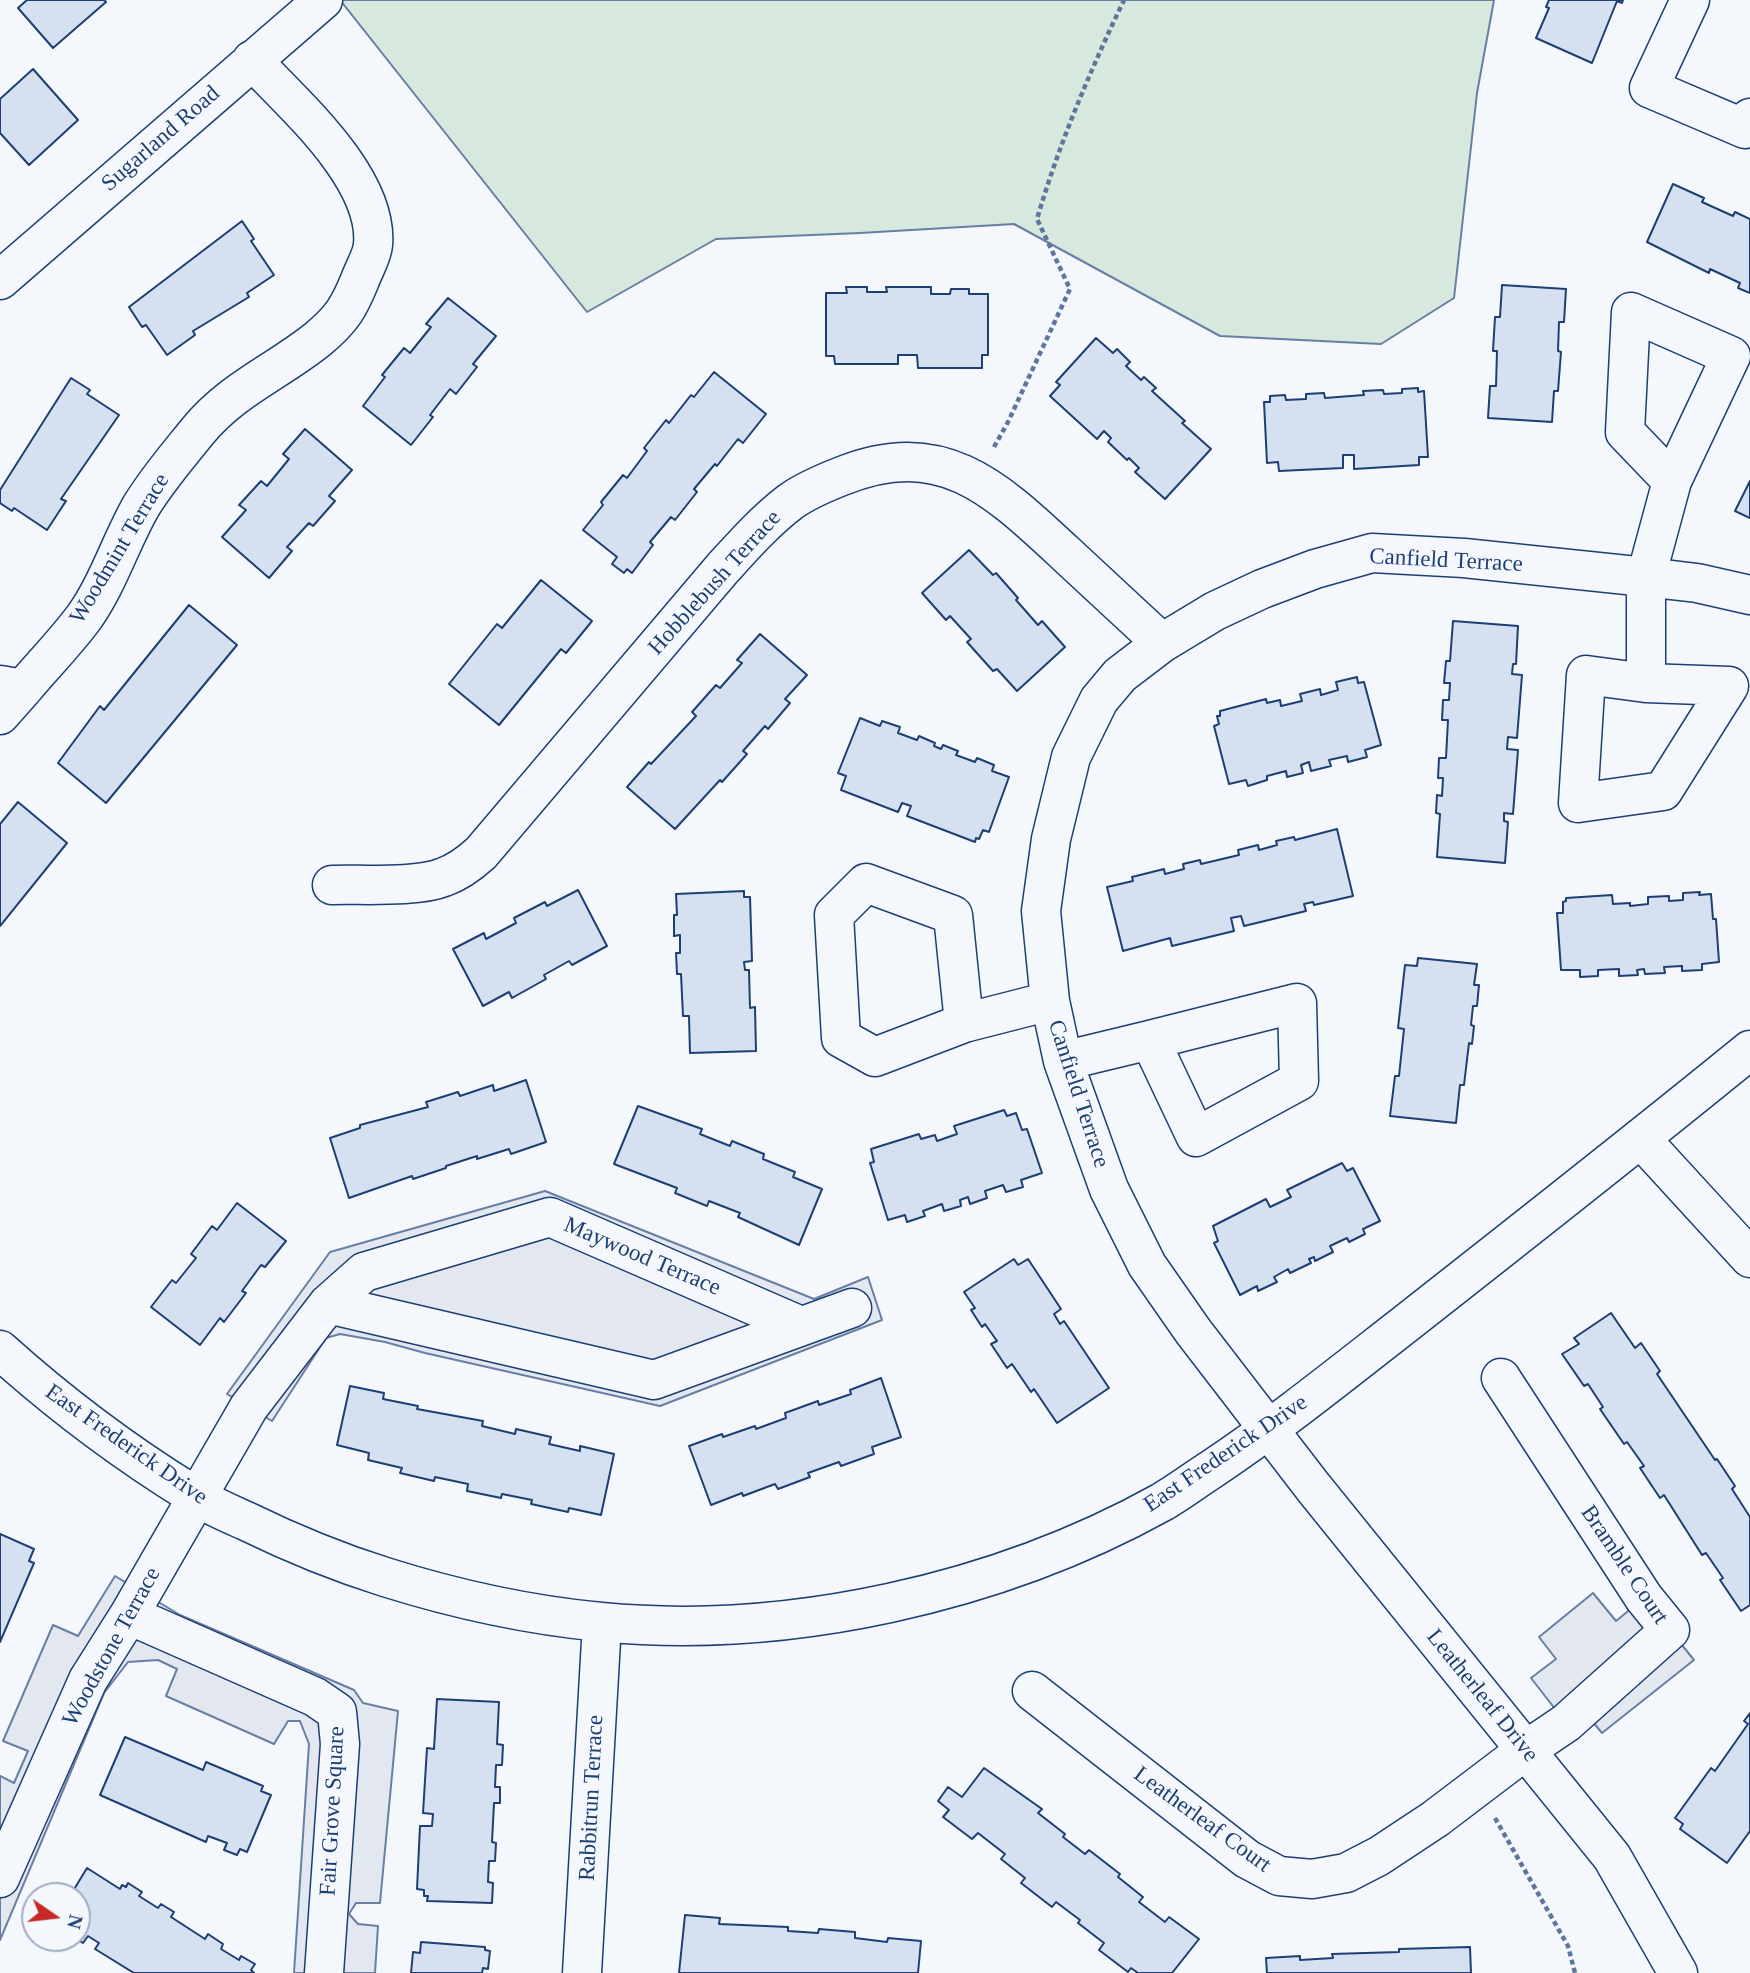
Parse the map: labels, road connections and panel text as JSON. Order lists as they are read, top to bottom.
{
  "streets": {
    "street": [
      "Sugarland Road",
      "Woodmint Terrace",
      "Canfield Terrace",
      "Hobblebush Terrace",
      "Maywood Terrace",
      "East Frederick Drive",
      "Bramble Court",
      "Woodstone Terrace",
      "Leatherleaf Drive",
      "Rabbitrun Terrace",
      "Fair Grove Square",
      "Leatherleaf Court"
    ]
  },
  "crossings": [
    ["Sugarland Road", "Woodmint Terrace"],
    ["Canfield Terrace", "Hobblebush Terrace"],
    ["Canfield Terrace", "East Frederick Drive"],
    ["Canfield Terrace", "Leatherleaf Drive"],
    ["Maywood Terrace", "East Frederick Drive"],
    ["Maywood Terrace", "Woodstone Terrace"],
    ["East Frederick Drive", "Woodstone Terrace"],
    ["East Frederick Drive", "Leatherleaf Drive"],
    ["East Frederick Drive", "Rabbitrun Terrace"],
    ["Bramble Court", "Leatherleaf Drive"],
    ["Bramble Court", "Leatherleaf Court"],
    ["Woodstone Terrace", "Fair Grove Square"],
    ["Leatherleaf Drive", "Leatherleaf Court"]
  ],
  "north": "right"
}
